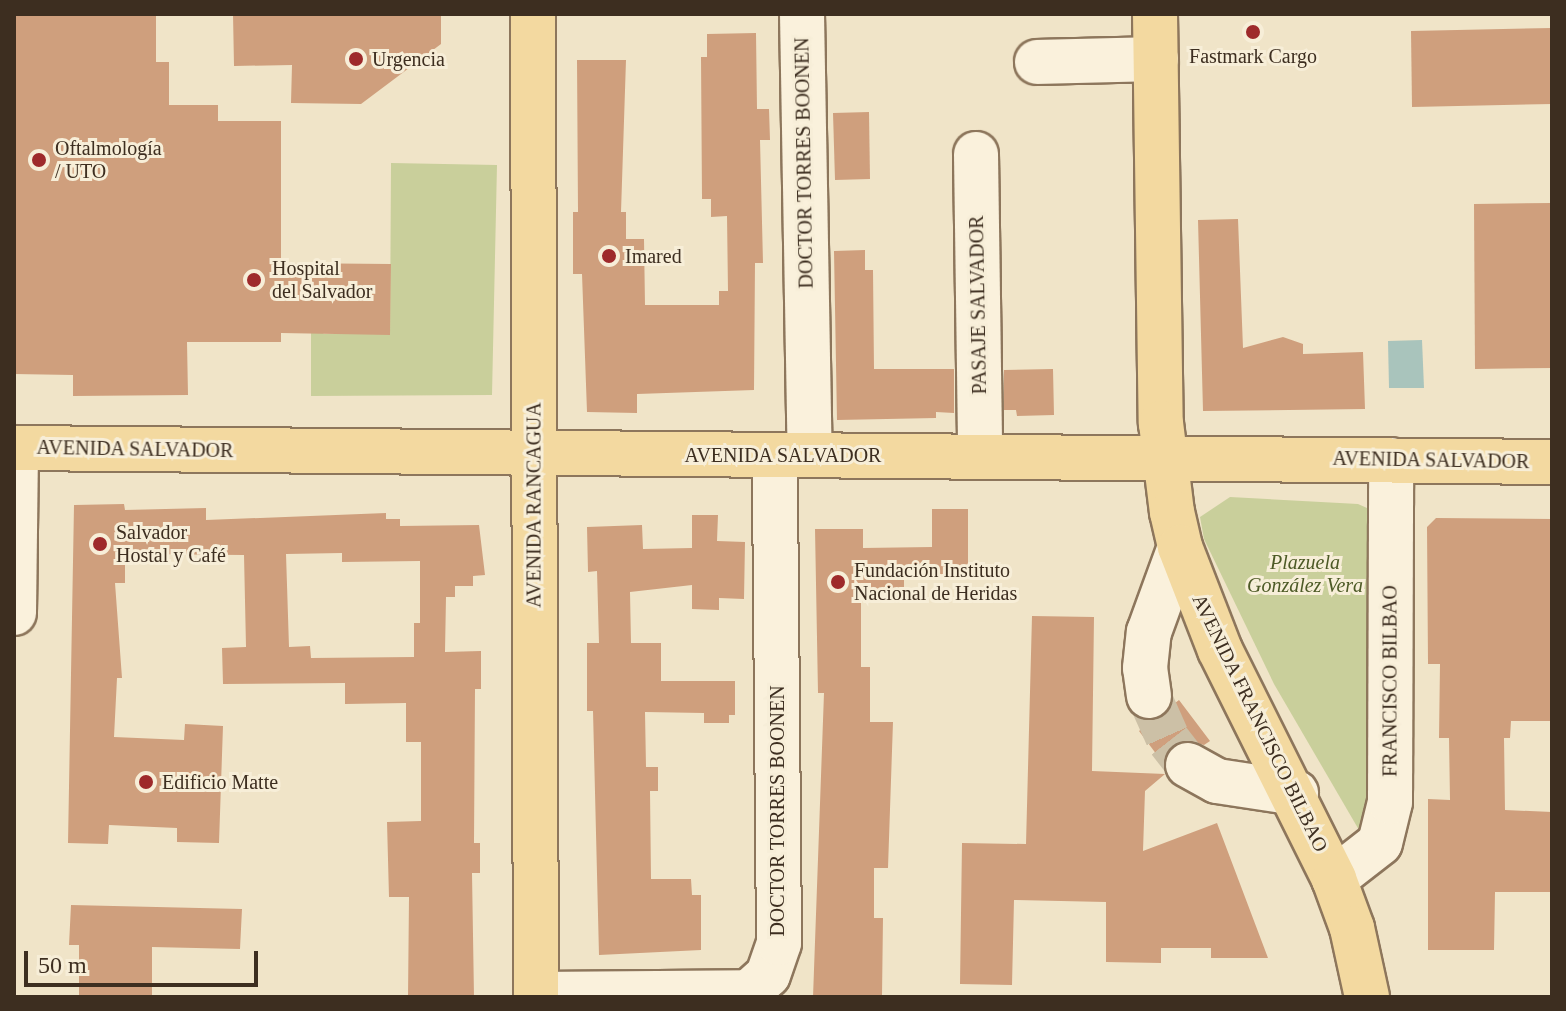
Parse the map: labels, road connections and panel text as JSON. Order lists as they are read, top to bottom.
{
  "streets": {
    "main road": ["AVENIDA SALVADOR", "AVENIDA RANCAGUA", "AVENIDA FRANCISCO BILBAO"],
    "street": ["DOCTOR TORRES BOONEN", "PASAJE SALVADOR", "FRANCISCO BILBAO"]
  },
  "crossings": [
    ["DOCTOR TORRES BOONEN", "AVENIDA SALVADOR"],
    ["DOCTOR TORRES BOONEN", "AVENIDA RANCAGUA"],
    ["PASAJE SALVADOR", "AVENIDA SALVADOR"],
    ["AVENIDA SALVADOR", "AVENIDA RANCAGUA"],
    ["AVENIDA SALVADOR", "FRANCISCO BILBAO"],
    ["AVENIDA SALVADOR", "AVENIDA FRANCISCO BILBAO"],
    ["FRANCISCO BILBAO", "AVENIDA FRANCISCO BILBAO"]
  ],
  "parks": ["Plazuela González Vera"],
  "places": [
    "Fastmark Cargo",
    "Urgencia",
    "Oftalmología / UTO",
    "Imared",
    "Hospital del Salvador",
    "Salvador Hostal y Café",
    "Fundación Instituto Nacional de Heridas",
    "Edificio Matte"
  ],
  "scale_bar": "50 m"
}
